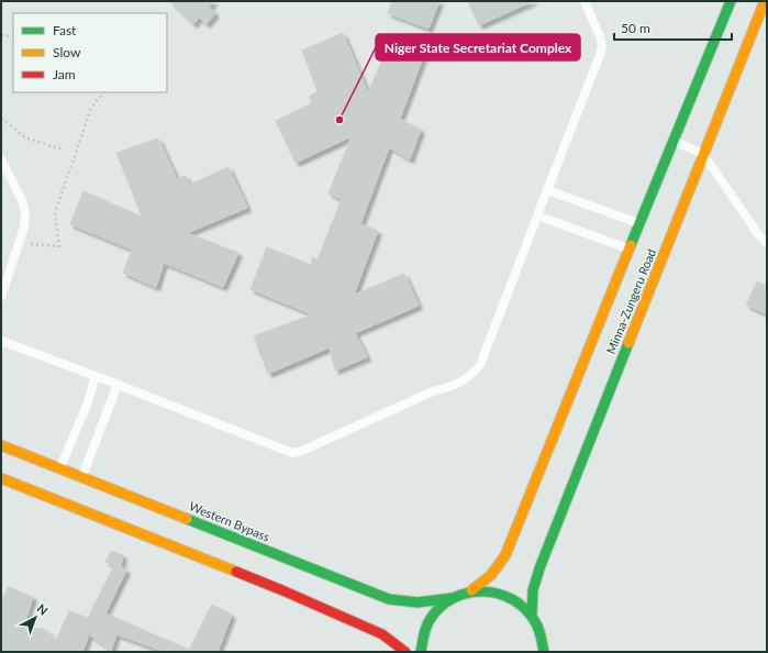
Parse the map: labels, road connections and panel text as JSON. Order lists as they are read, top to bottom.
{
  "streets": {
    "main road": ["Minna-Zungeru Road", "Western Bypass"]
  },
  "places": ["Niger State Secretariat Complex"],
  "legend": ["Fast", "Slow", "Jam"],
  "scale_bar": "50 m",
  "north": "top right"
}
